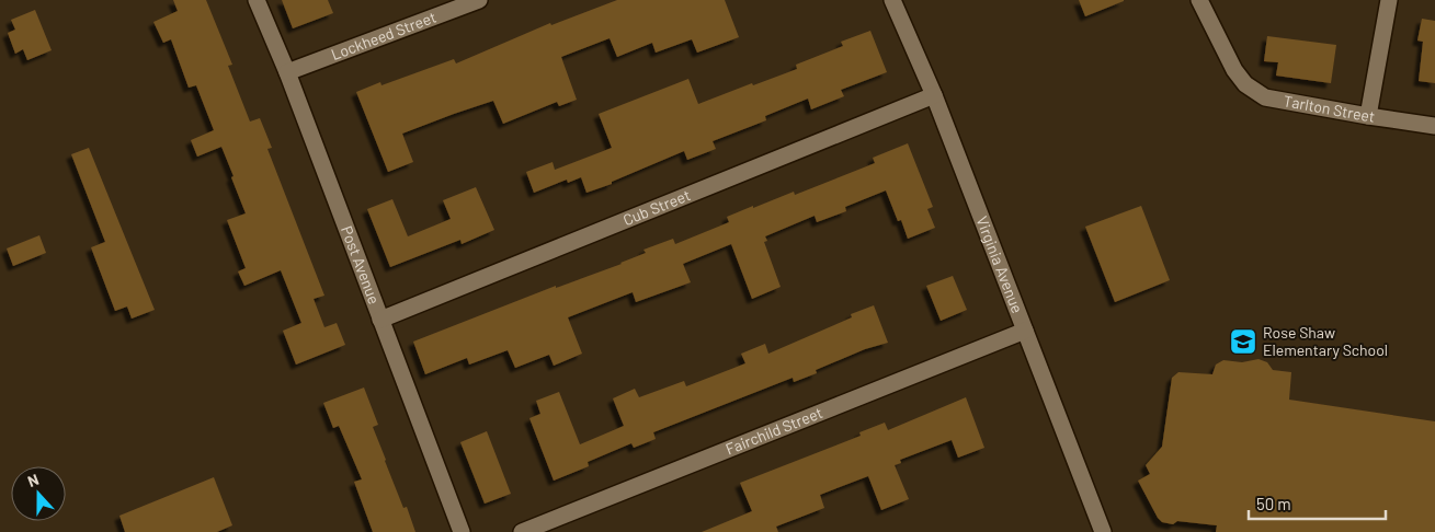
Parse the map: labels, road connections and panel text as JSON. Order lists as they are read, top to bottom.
{
  "streets": {
    "street": [
      "Lockheed Street",
      "Tarlton Street",
      "Cub Street",
      "Virginia Avenue",
      "Post Avenue",
      "Fairchild Street"
    ]
  },
  "crossings": [
    ["Lockheed Street", "Post Avenue"],
    ["Cub Street", "Virginia Avenue"],
    ["Cub Street", "Post Avenue"],
    ["Virginia Avenue", "Fairchild Street"]
  ],
  "places": {
    "school or university": ["Rose Shaw Elementary School"]
  },
  "scale_bar": "50 m",
  "north": "top"
}
